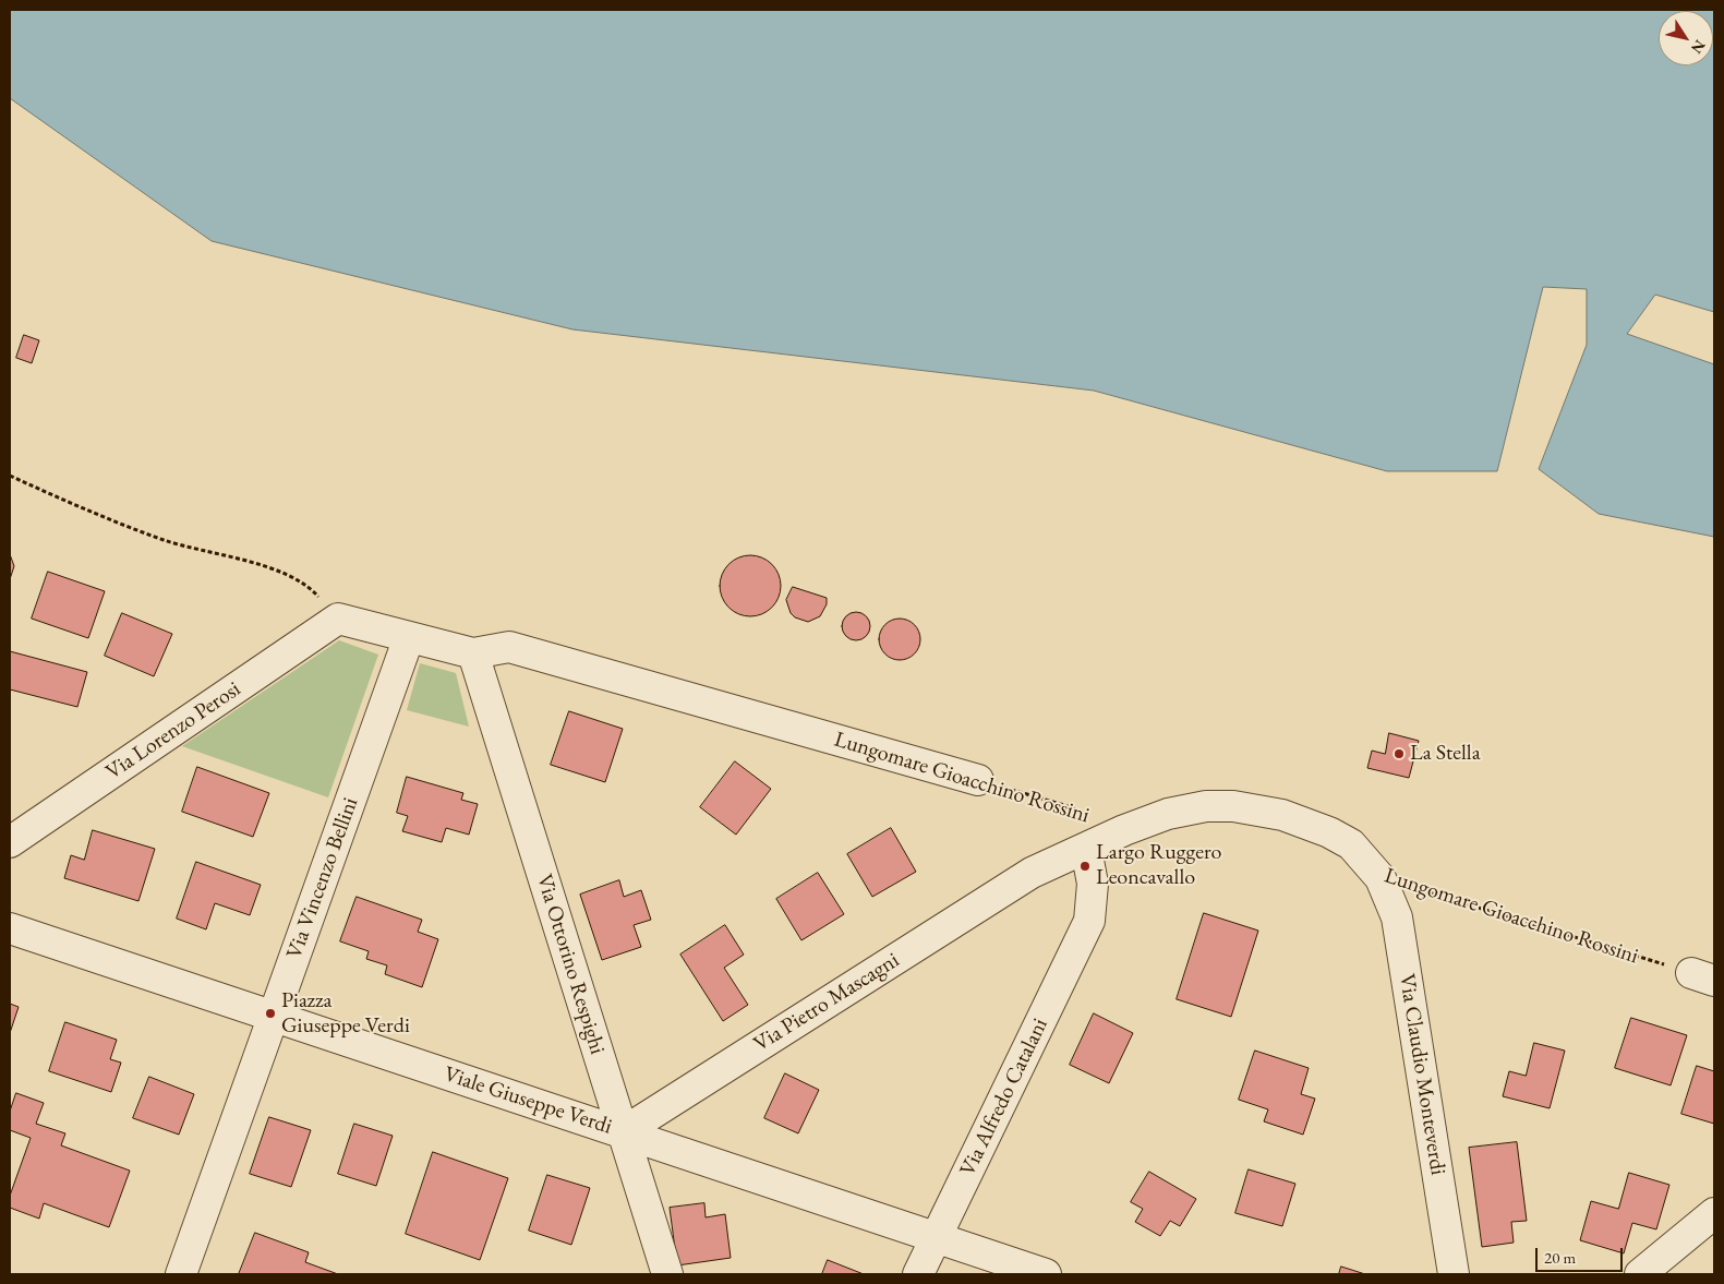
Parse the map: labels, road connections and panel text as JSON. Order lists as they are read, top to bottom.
{
  "streets": {
    "street": [
      "Via Lorenzo Perosi",
      "Lungomare Gioacchino Rossini",
      "Via Vincenzo Bellini",
      "Via Ottorino Respighi",
      "Via Pietro Mascagni",
      "Via Claudio Monteverdi",
      "Via Alfredo Catalani",
      "Viale Giuseppe Verdi"
    ]
  },
  "crossings": [
    ["Lungomare Gioacchino Rossini", "Via Ottorino Respighi"],
    ["Lungomare Gioacchino Rossini", "Via Claudio Monteverdi"],
    ["Via Vincenzo Bellini", "Viale Giuseppe Verdi"],
    ["Via Ottorino Respighi", "Via Pietro Mascagni"],
    ["Via Ottorino Respighi", "Viale Giuseppe Verdi"],
    ["Via Pietro Mascagni", "Via Alfredo Catalani"],
    ["Via Pietro Mascagni", "Viale Giuseppe Verdi"],
    ["Via Alfredo Catalani", "Viale Giuseppe Verdi"]
  ],
  "places": ["La Stella", "Largo Ruggero Leoncavallo", "Piazza Giuseppe Verdi"],
  "scale_bar": "20 m",
  "north": "bottom right"
}
